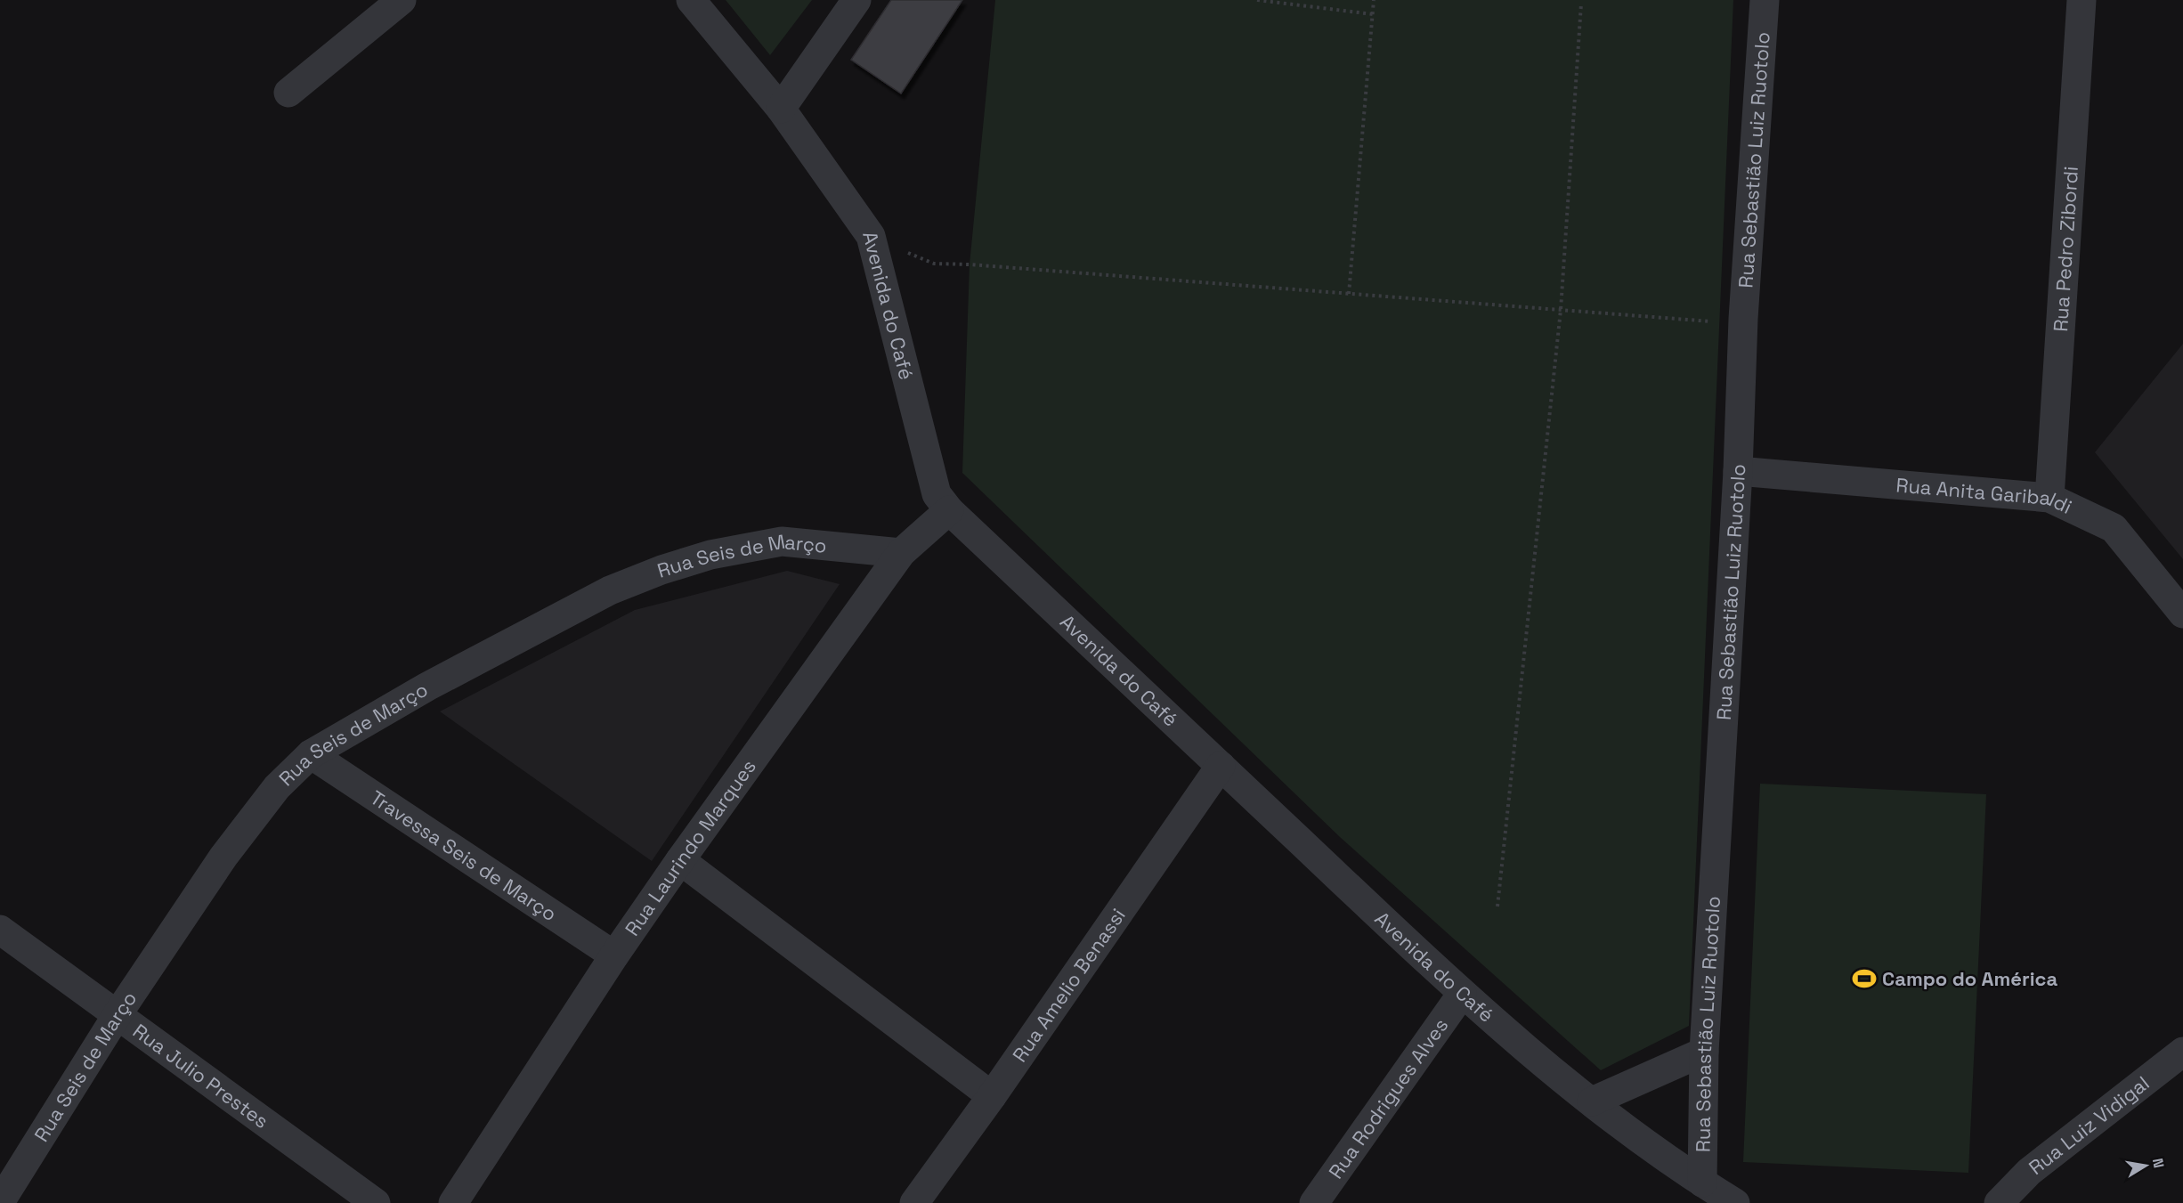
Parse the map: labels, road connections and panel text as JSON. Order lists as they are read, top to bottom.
{
  "streets": {
    "street": [
      "Rua Sebastião Luiz Ruotolo",
      "Rua Pedro Zibordi",
      "Avenida do Café",
      "Rua Anita Garibaldi",
      "Rua Seis de Março",
      "Rua Laurindo Marques",
      "Travessa Seis de Março",
      "Rua Amelio Benassi",
      "Rua Julio Prestes",
      "Rua Rodrigues Alves",
      "Rua Luiz Vidigal"
    ]
  },
  "crossings": [
    ["Rua Sebastião Luiz Ruotolo", "Avenida do Café"],
    ["Rua Sebastião Luiz Ruotolo", "Rua Anita Garibaldi"],
    ["Rua Pedro Zibordi", "Rua Anita Garibaldi"],
    ["Avenida do Café", "Rua Laurindo Marques"],
    ["Avenida do Café", "Rua Amelio Benassi"],
    ["Avenida do Café", "Rua Rodrigues Alves"],
    ["Rua Seis de Março", "Rua Laurindo Marques"],
    ["Rua Seis de Março", "Travessa Seis de Março"],
    ["Rua Seis de Março", "Rua Julio Prestes"],
    ["Rua Laurindo Marques", "Travessa Seis de Março"]
  ],
  "places": {
    "sports": ["Campo do América"]
  },
  "north": "right"
}
